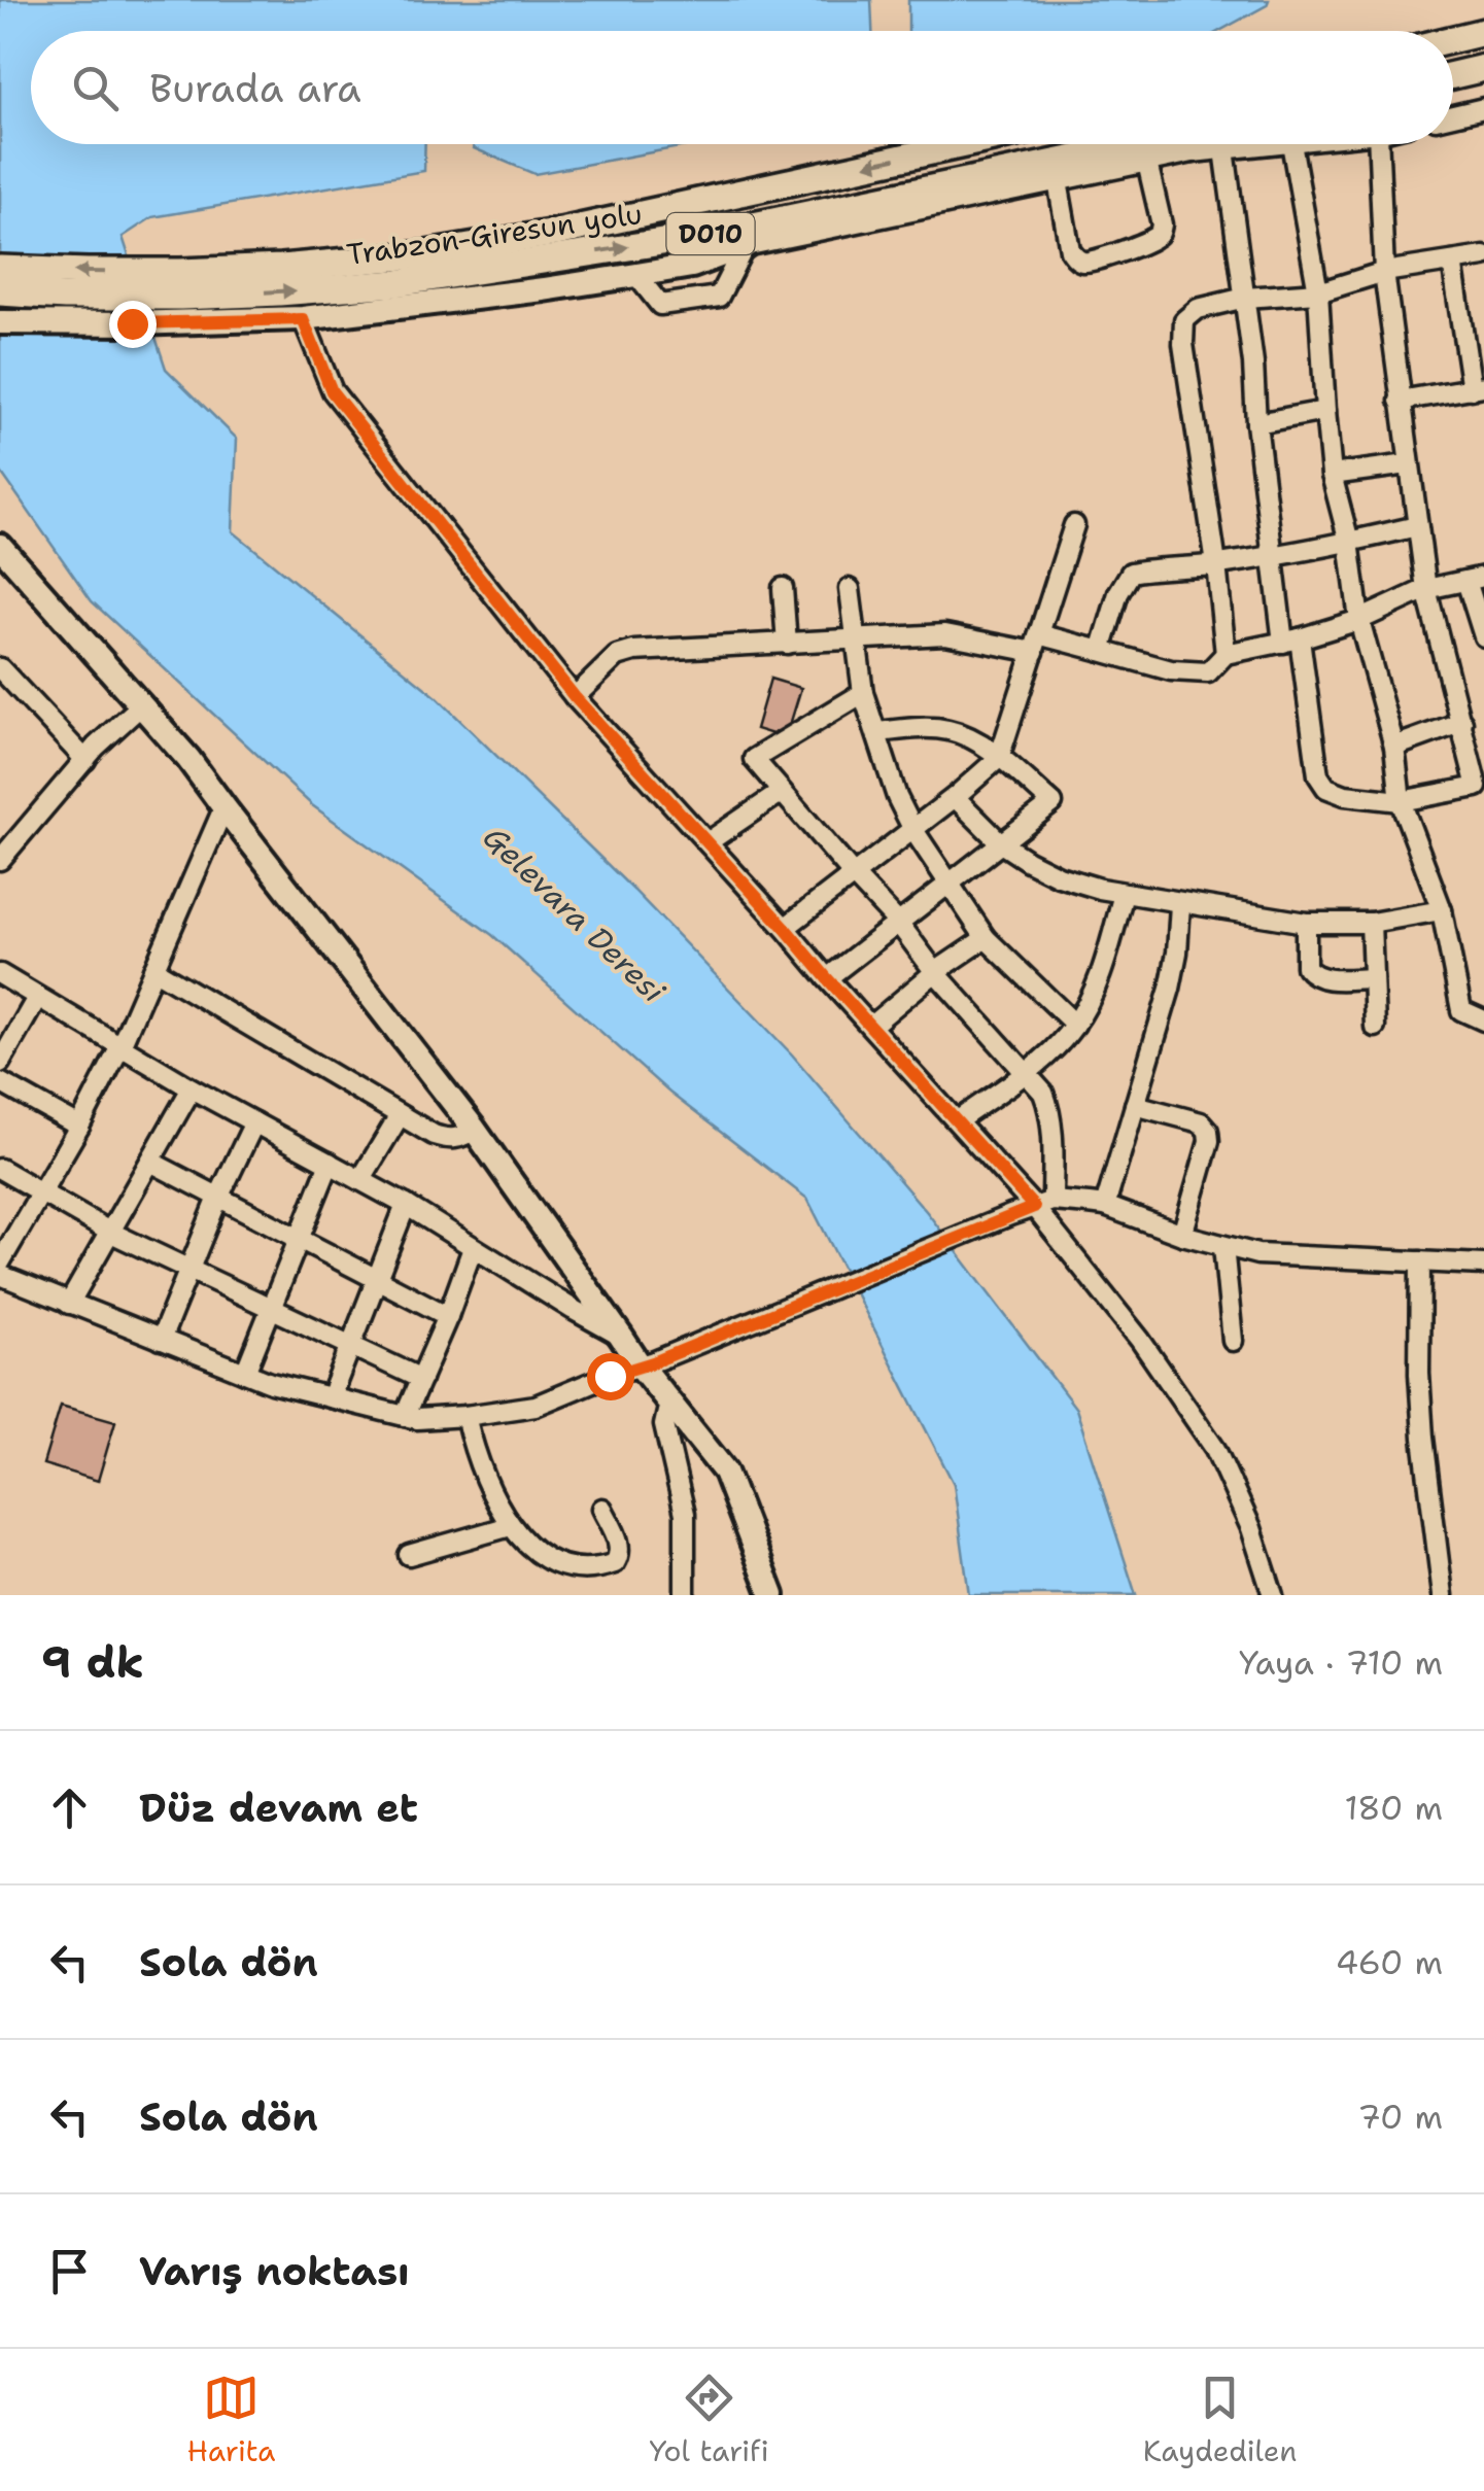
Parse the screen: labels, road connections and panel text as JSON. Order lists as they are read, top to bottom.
{
  "streets": {
    "highway": ["Trabzon-Giresun yolu", "D010"]
  },
  "water": ["Gelevara Deresi"],
  "page": {
    "search": "Burada ara",
    "heading": ["9 dk", "Yaya · 710 m"],
    "list": [
      ["Düz devam et", "180 m"],
      ["Sola dön", "460 m"],
      ["Sola dön", "70 m"],
      "Varış noktası"
    ],
    "nav": ["Harita", "Yol tarifi", "Kaydedilen"]
  }
}
